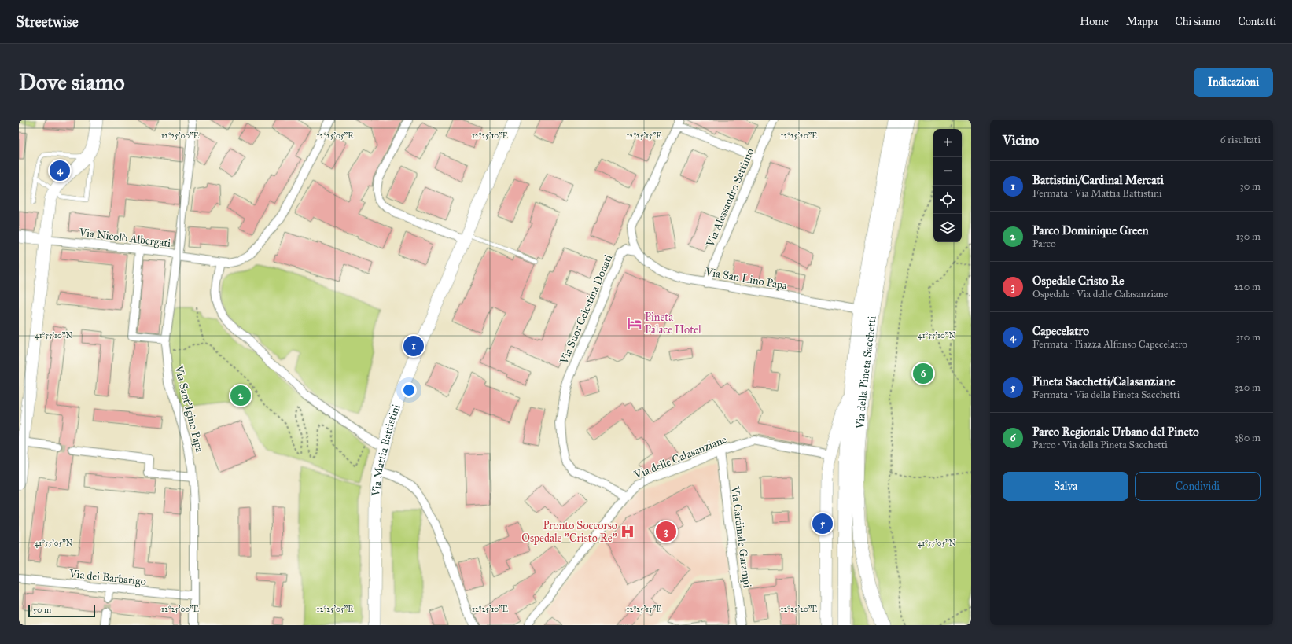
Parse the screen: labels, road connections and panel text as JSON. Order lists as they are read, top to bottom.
{
  "streets": {
    "main road": ["Via della Pineta Sacchetti"],
    "street": [
      "Via Alessandro Settimo",
      "Via Nicolò Albergati",
      "Via San Lino Papa",
      "Via Suor Celestina Donati",
      "Via Sant'Igino Papa",
      "Via Mattia Battistini",
      "Via delle Calasanziane",
      "Via Cardinale Garampi",
      "Via dei Barbarigo"
    ]
  },
  "crossings": [
    ["Via Alessandro Settimo", "Via San Lino Papa"],
    ["Via Nicolò Albergati", "Via Sant'Igino Papa"],
    ["Via San Lino Papa", "Via Suor Celestina Donati"],
    ["Via San Lino Papa", "Via della Pineta Sacchetti"],
    ["Via Suor Celestina Donati", "Via delle Calasanziane"],
    ["Via della Pineta Sacchetti", "Via delle Calasanziane"],
    ["Via Sant'Igino Papa", "Via dei Barbarigo"],
    ["Via delle Calasanziane", "Via Cardinale Garampi"]
  ],
  "places": {
    "hotel": ["Pineta Palace Hotel"],
    "hospital": ["Pronto Soccorso Ospedale \"Cristo Re\""]
  },
  "scale_bar": "50 m",
  "page": {
    "header": "Streetwise",
    "nav": [
      "Home",
      "Mappa",
      "Chi siamo",
      "Contatti"
    ],
    "buttons": [
      "Indicazioni",
      ["Salva", "Condividi"]
    ],
    "title": "Dove siamo",
    "heading": ["Vicino", "6 risultati"],
    "map_buttons": ["+", "−"],
    "pins": [
      "4",
      "1",
      "6",
      "2",
      "5",
      "3"
    ],
    "list": [
      {
        "mark": "1",
        "name": "Battistini/Cardinal Mercati",
        "note": "Fermata · Via Mattia Battistini",
        "value": "30 m"
      },
      {
        "mark": "2",
        "name": "Parco Dominique Green",
        "note": "Parco",
        "value": "130 m"
      },
      {
        "mark": "3",
        "name": "Ospedale Cristo Re",
        "note": "Ospedale · Via delle Calasanziane",
        "value": "220 m"
      },
      {
        "mark": "4",
        "name": "Capecelatro",
        "note": "Fermata · Piazza Alfonso Capecelatro",
        "value": "310 m"
      },
      {
        "mark": "5",
        "name": "Pineta Sacchetti/Calasanziane",
        "note": "Fermata · Via della Pineta Sacchetti",
        "value": "320 m"
      },
      {
        "mark": "6",
        "name": "Parco Regionale Urbano del Pineto",
        "note": "Parco · Via della Pineta Sacchetti",
        "value": "380 m"
      }
    ],
    "scale": "50 m"
  },
  "coordinates": [
    "12°25'00\"E",
    "12°25'05\"E",
    "12°25'10\"E",
    "12°25'15\"E",
    "12°25'20\"E",
    "41°55'10\"N",
    "41°55'05\"N"
  ]
}
